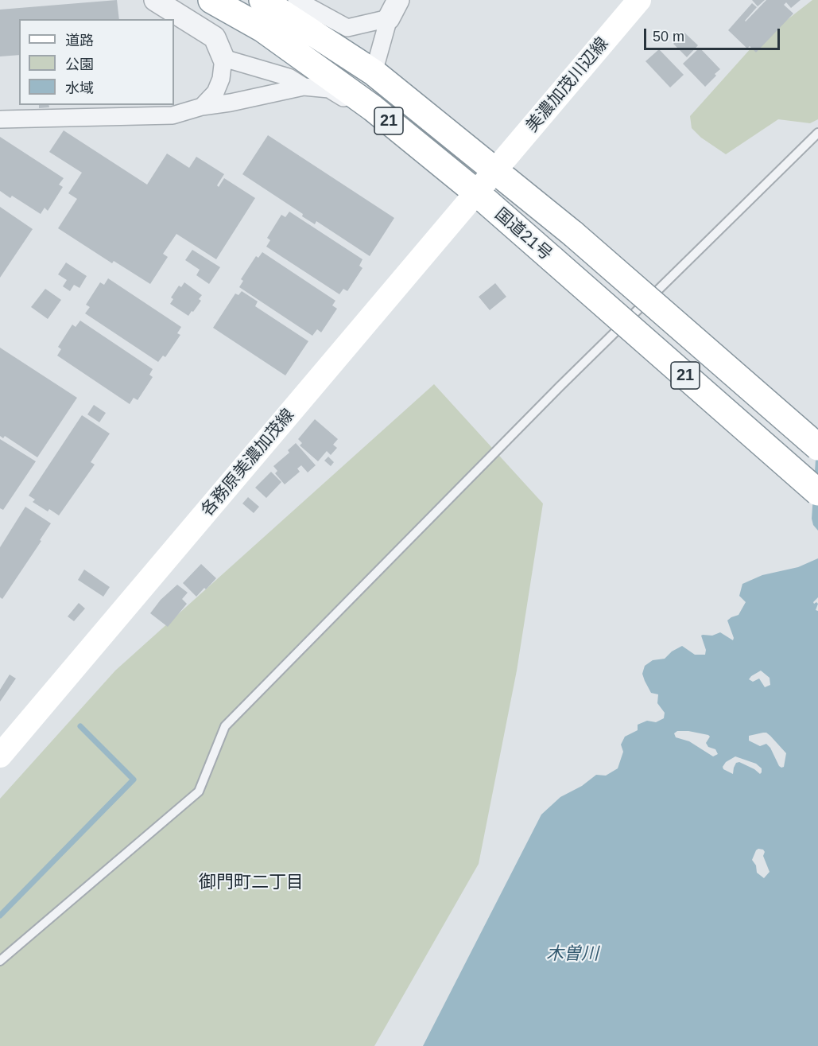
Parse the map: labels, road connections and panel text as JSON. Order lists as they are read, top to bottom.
{
  "streets": {
    "highway": ["21", "国道21号"],
    "main road": ["美濃加茂川辺線", "各務原美濃加茂線"]
  },
  "crossings": [
    ["美濃加茂川辺線", "国道21号"],
    ["美濃加茂川辺線", "各務原美濃加茂線"],
    ["国道21号", "各務原美濃加茂線"]
  ],
  "districts": ["御門町二丁目"],
  "water": ["木曽川"],
  "legend": ["道路", "公園", "水域"],
  "scale_bar": "50 m"
}
